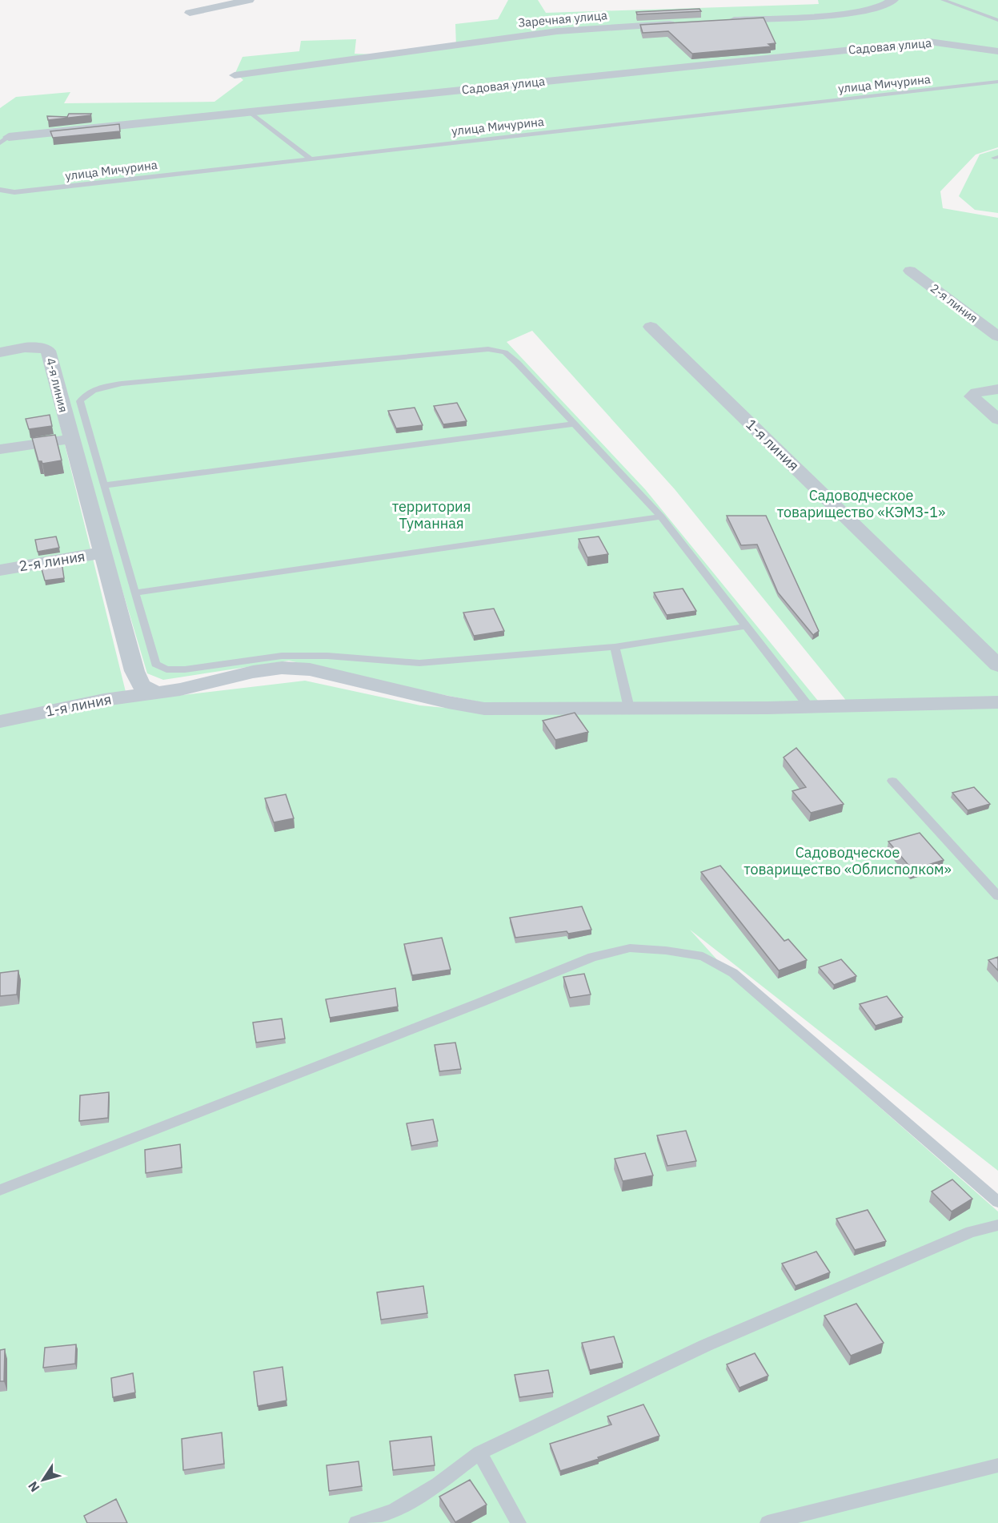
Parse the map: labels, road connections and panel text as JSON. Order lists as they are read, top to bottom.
{
  "streets": {
    "street": [
      "Заречная улица",
      "Садовая улица",
      "2-я линия",
      "4-я линия",
      "1-я линия"
    ],
    "lane": ["улица Мичурина"]
  },
  "crossings": [
    ["2-я линия", "4-я линия"],
    ["4-я линия", "1-я линия"]
  ],
  "parks": ["Садоводческое товарищество «КЭМЗ-1»", "территория Туманная", "Садоводческое товарищество «Облисполком»"],
  "north": "bottom left"
}
